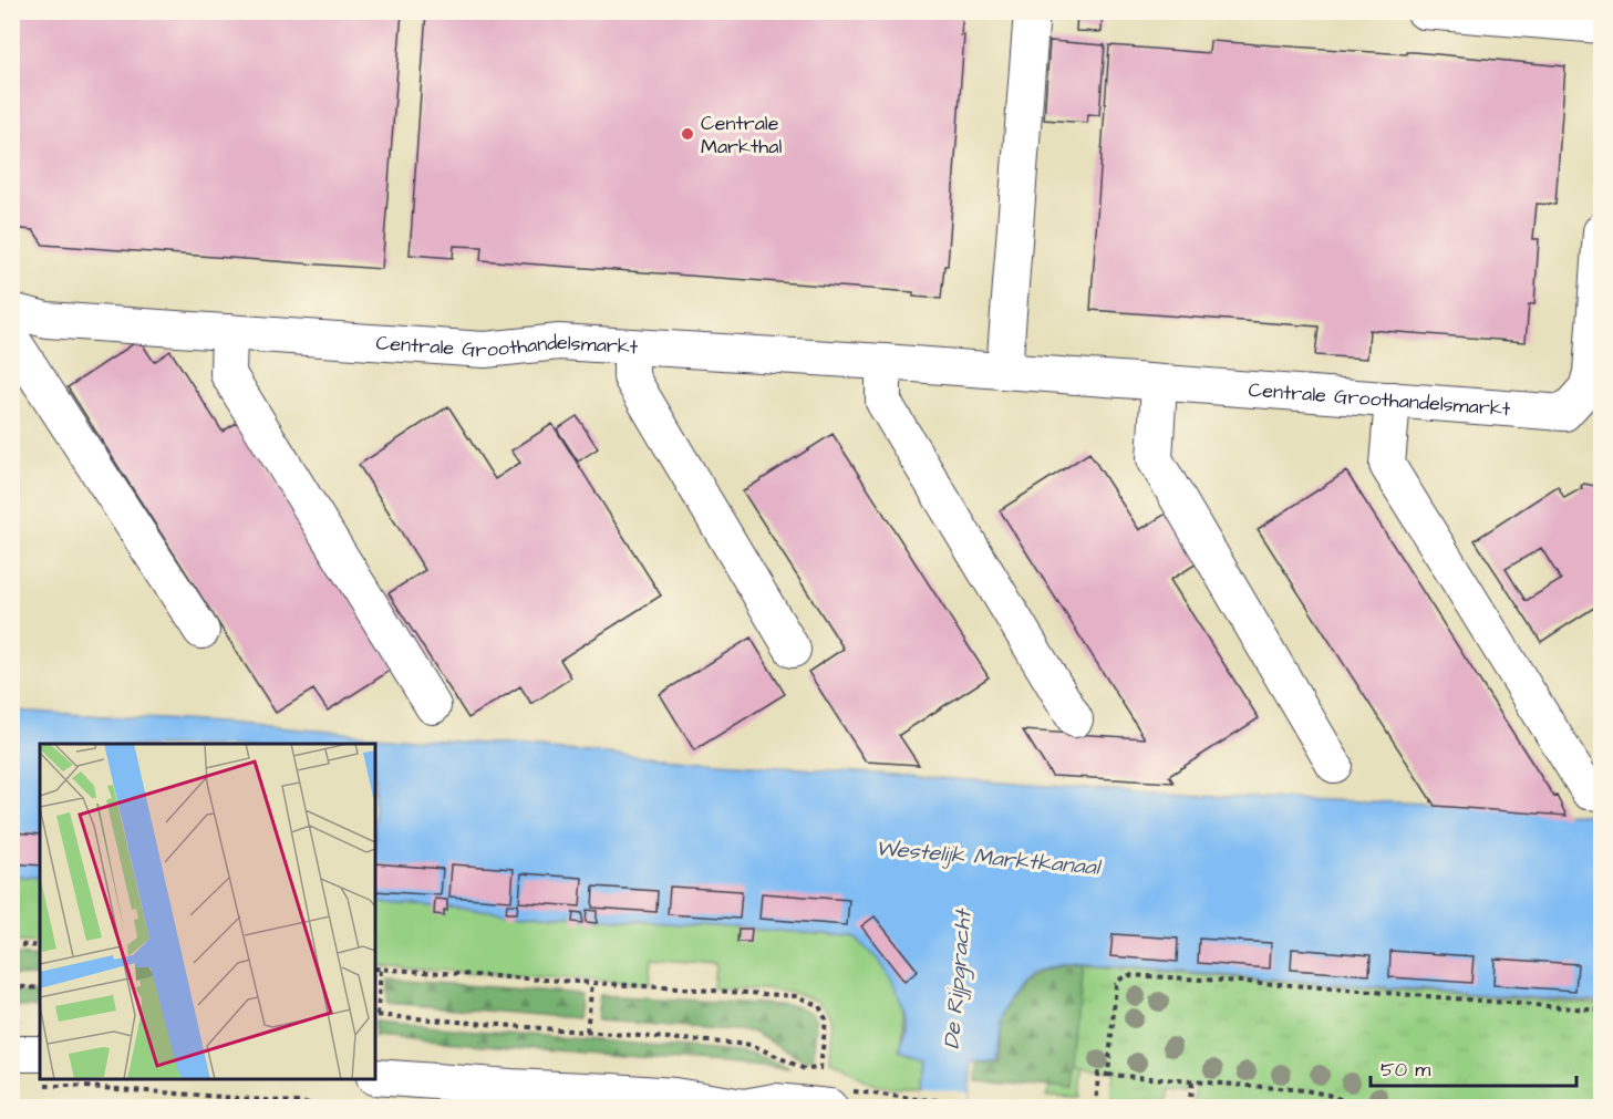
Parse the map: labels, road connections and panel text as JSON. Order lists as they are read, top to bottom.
{
  "streets": {
    "street": ["Centrale Groothandelsmarkt"]
  },
  "water": ["Westelijk Marktkanaal", "De Rijpgracht"],
  "places": ["Centrale Markthal"],
  "scale_bar": "50 m"
}
